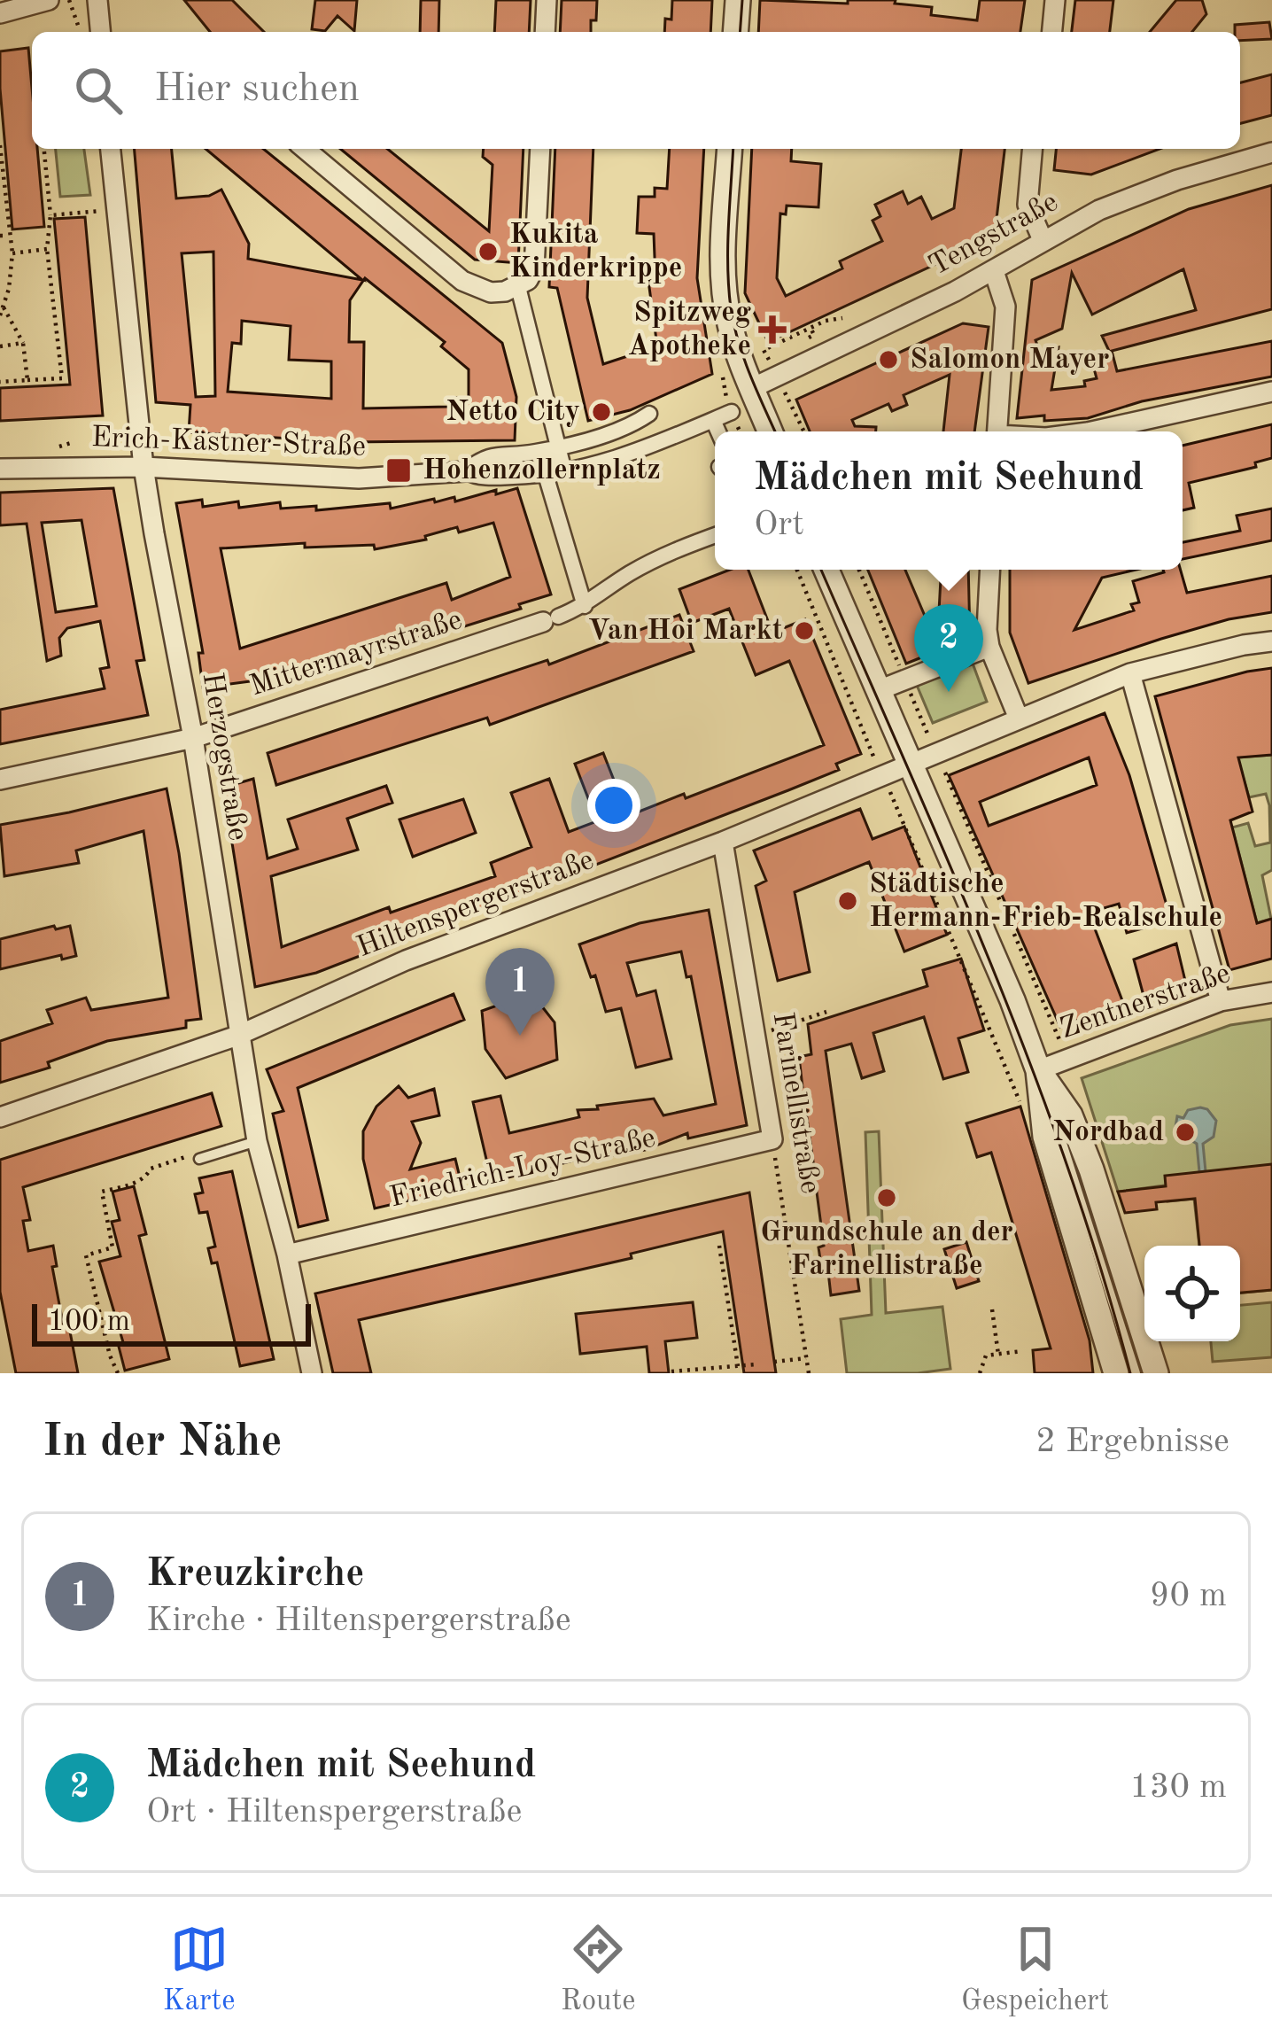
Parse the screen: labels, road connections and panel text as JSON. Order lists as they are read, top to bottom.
{
  "streets": {
    "street": [
      "Tengstraße",
      "Erich-Kästner-Straße",
      "Mittermayrstraße",
      "Herzogstraße",
      "Hiltenspergerstraße",
      "Zentnerstraße",
      "Farinellistraße",
      "Friedrich-Loy-Straße"
    ]
  },
  "crossings": [
    ["Erich-Kästner-Straße", "Herzogstraße"],
    ["Mittermayrstraße", "Herzogstraße"],
    ["Herzogstraße", "Hiltenspergerstraße"],
    ["Herzogstraße", "Friedrich-Loy-Straße"],
    ["Hiltenspergerstraße", "Farinellistraße"],
    ["Farinellistraße", "Friedrich-Loy-Straße"]
  ],
  "places": {
    "other": [
      "Kukita Kinderkrippe",
      "Salomon Mayer",
      "Netto City",
      "Van Hoi Markt",
      "Städtische Hermann-Frieb-Realschule",
      "Nordbad",
      "Grundschule an der Farinellistraße"
    ],
    "health": ["Spitzweg Apotheke"],
    "transit": ["Hohenzollernplatz"]
  },
  "scale_bar": "100 m",
  "page": {
    "search": "Hier suchen",
    "popup": ["Mädchen mit Seehund", "Ort"],
    "pins": ["2", "1"],
    "scale": "100 m",
    "heading": ["In der Nähe", "2 Ergebnisse"],
    "list": [
      {
        "mark": "1",
        "name": "Kreuzkirche",
        "note": "Kirche · Hiltenspergerstraße",
        "value": "90 m"
      },
      {
        "mark": "2",
        "name": "Mädchen mit Seehund",
        "note": "Ort · Hiltenspergerstraße",
        "value": "130 m"
      }
    ],
    "nav": ["Karte", "Route", "Gespeichert"]
  }
}
